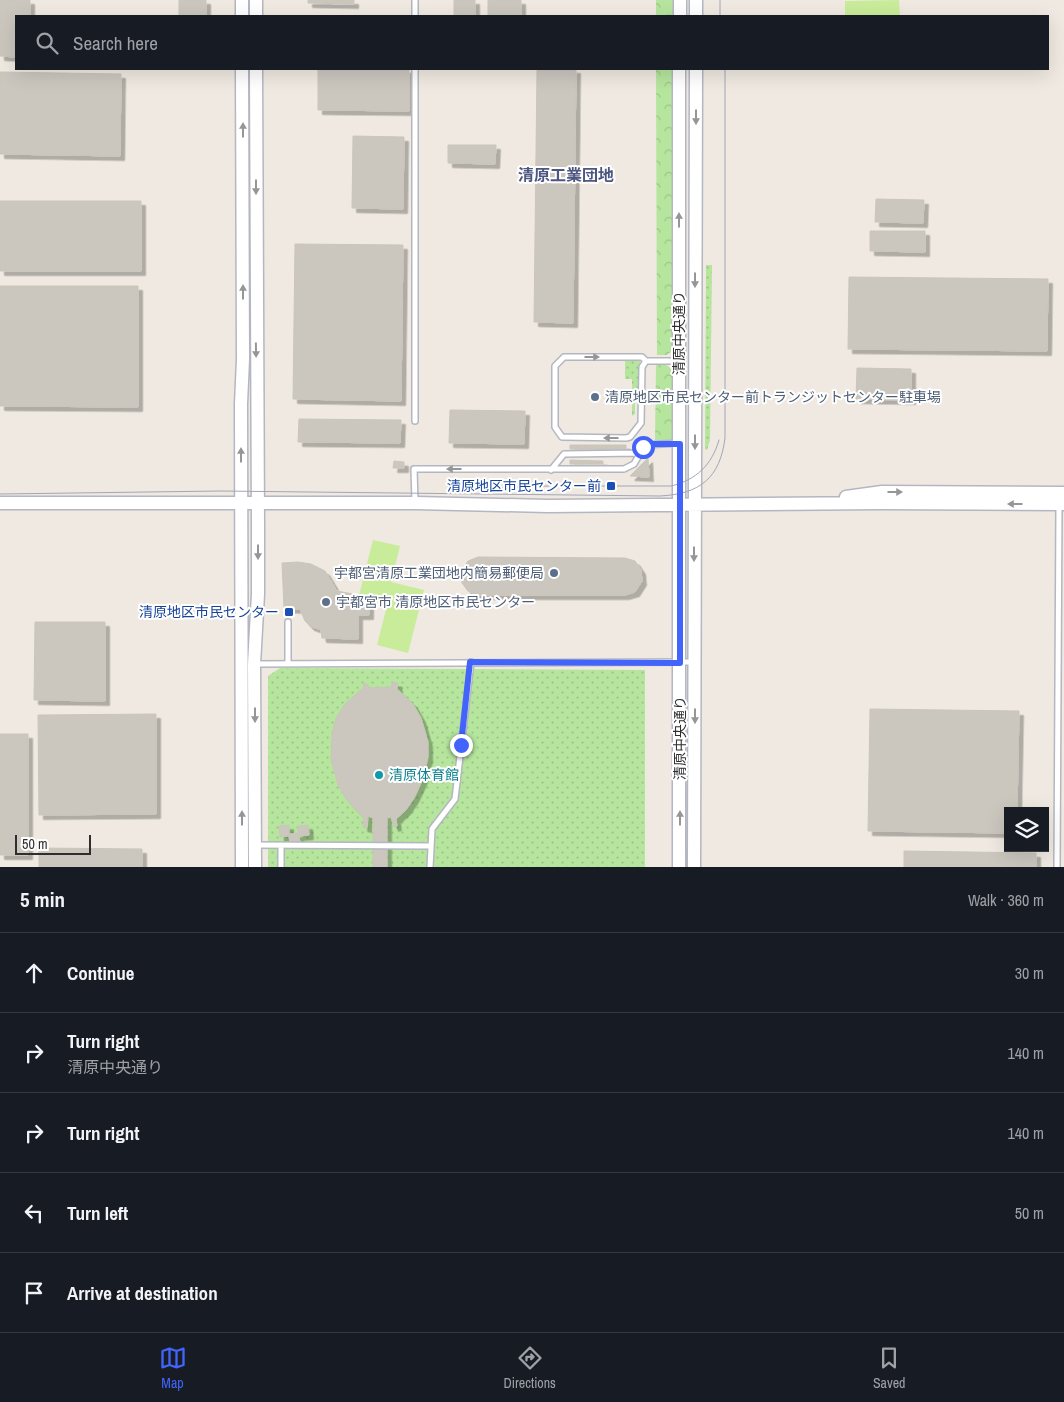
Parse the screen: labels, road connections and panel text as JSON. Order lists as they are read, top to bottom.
{
  "streets": {
    "street": ["清原中央通り"]
  },
  "districts": ["清原工業団地"],
  "places": {
    "other": [
      "清原地区市民センター前トランジットセンター駐車場",
      "宇都宮清原工業団地内簡易郵便局",
      "宇都宮市 清原地区市民センター",
      "清原体育館"
    ],
    "transit": ["清原地区市民センター前", "清原地区市民センター"]
  },
  "scale_bar": "50 m",
  "page": {
    "search": "Search here",
    "scale": "50 m",
    "heading": ["5 min", "Walk · 360 m"],
    "list": [
      ["Continue", "30 m"],
      ["Turn right", "清原中央通り", "140 m"],
      ["Turn right", "140 m"],
      ["Turn left", "50 m"],
      "Arrive at destination"
    ],
    "nav": ["Map", "Directions", "Saved"]
  }
}
